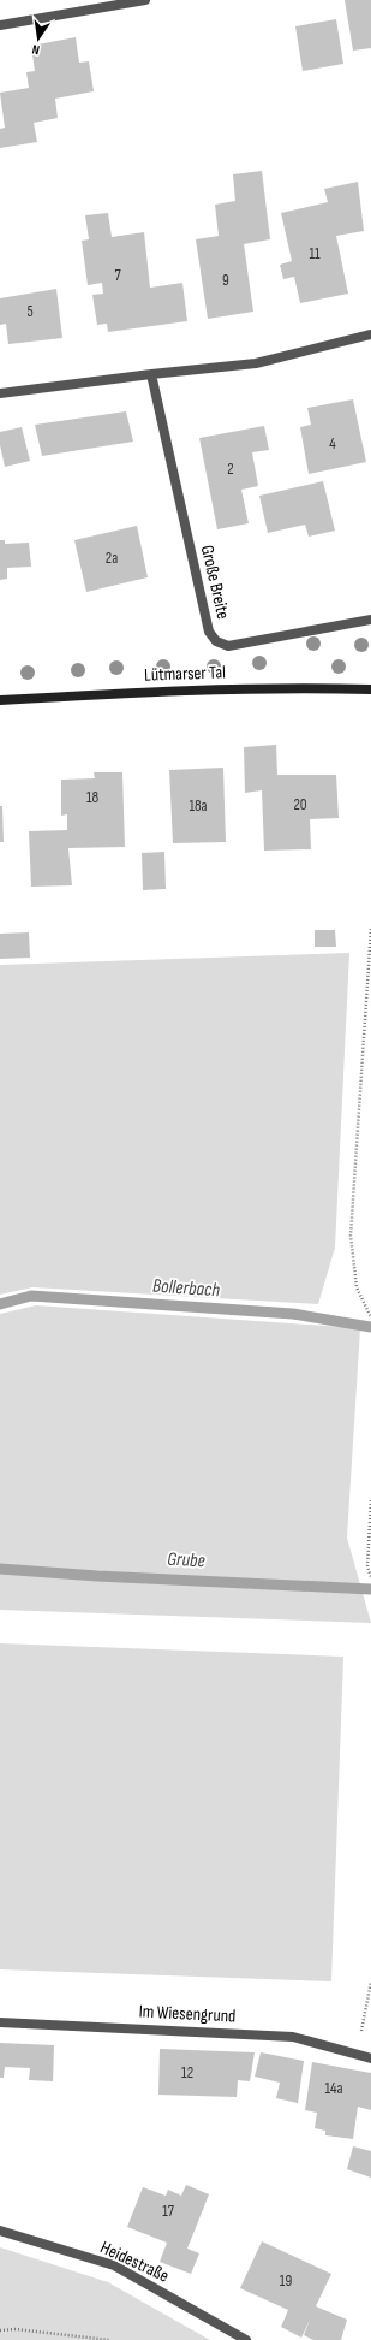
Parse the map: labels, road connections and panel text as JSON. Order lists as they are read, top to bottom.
{
  "streets": {
    "main road": ["Lütmarser Tal"],
    "street": ["Große Breite", "Im Wiesengrund", "Heidestraße"]
  },
  "water": ["Bollerbach", "Grube"],
  "house_numbers": [
    "11",
    "7",
    "9",
    "5",
    "4",
    "2",
    "2a",
    "18",
    "20",
    "18a",
    "12",
    "14a",
    "17",
    "19"
  ],
  "north": "bottom"
}
